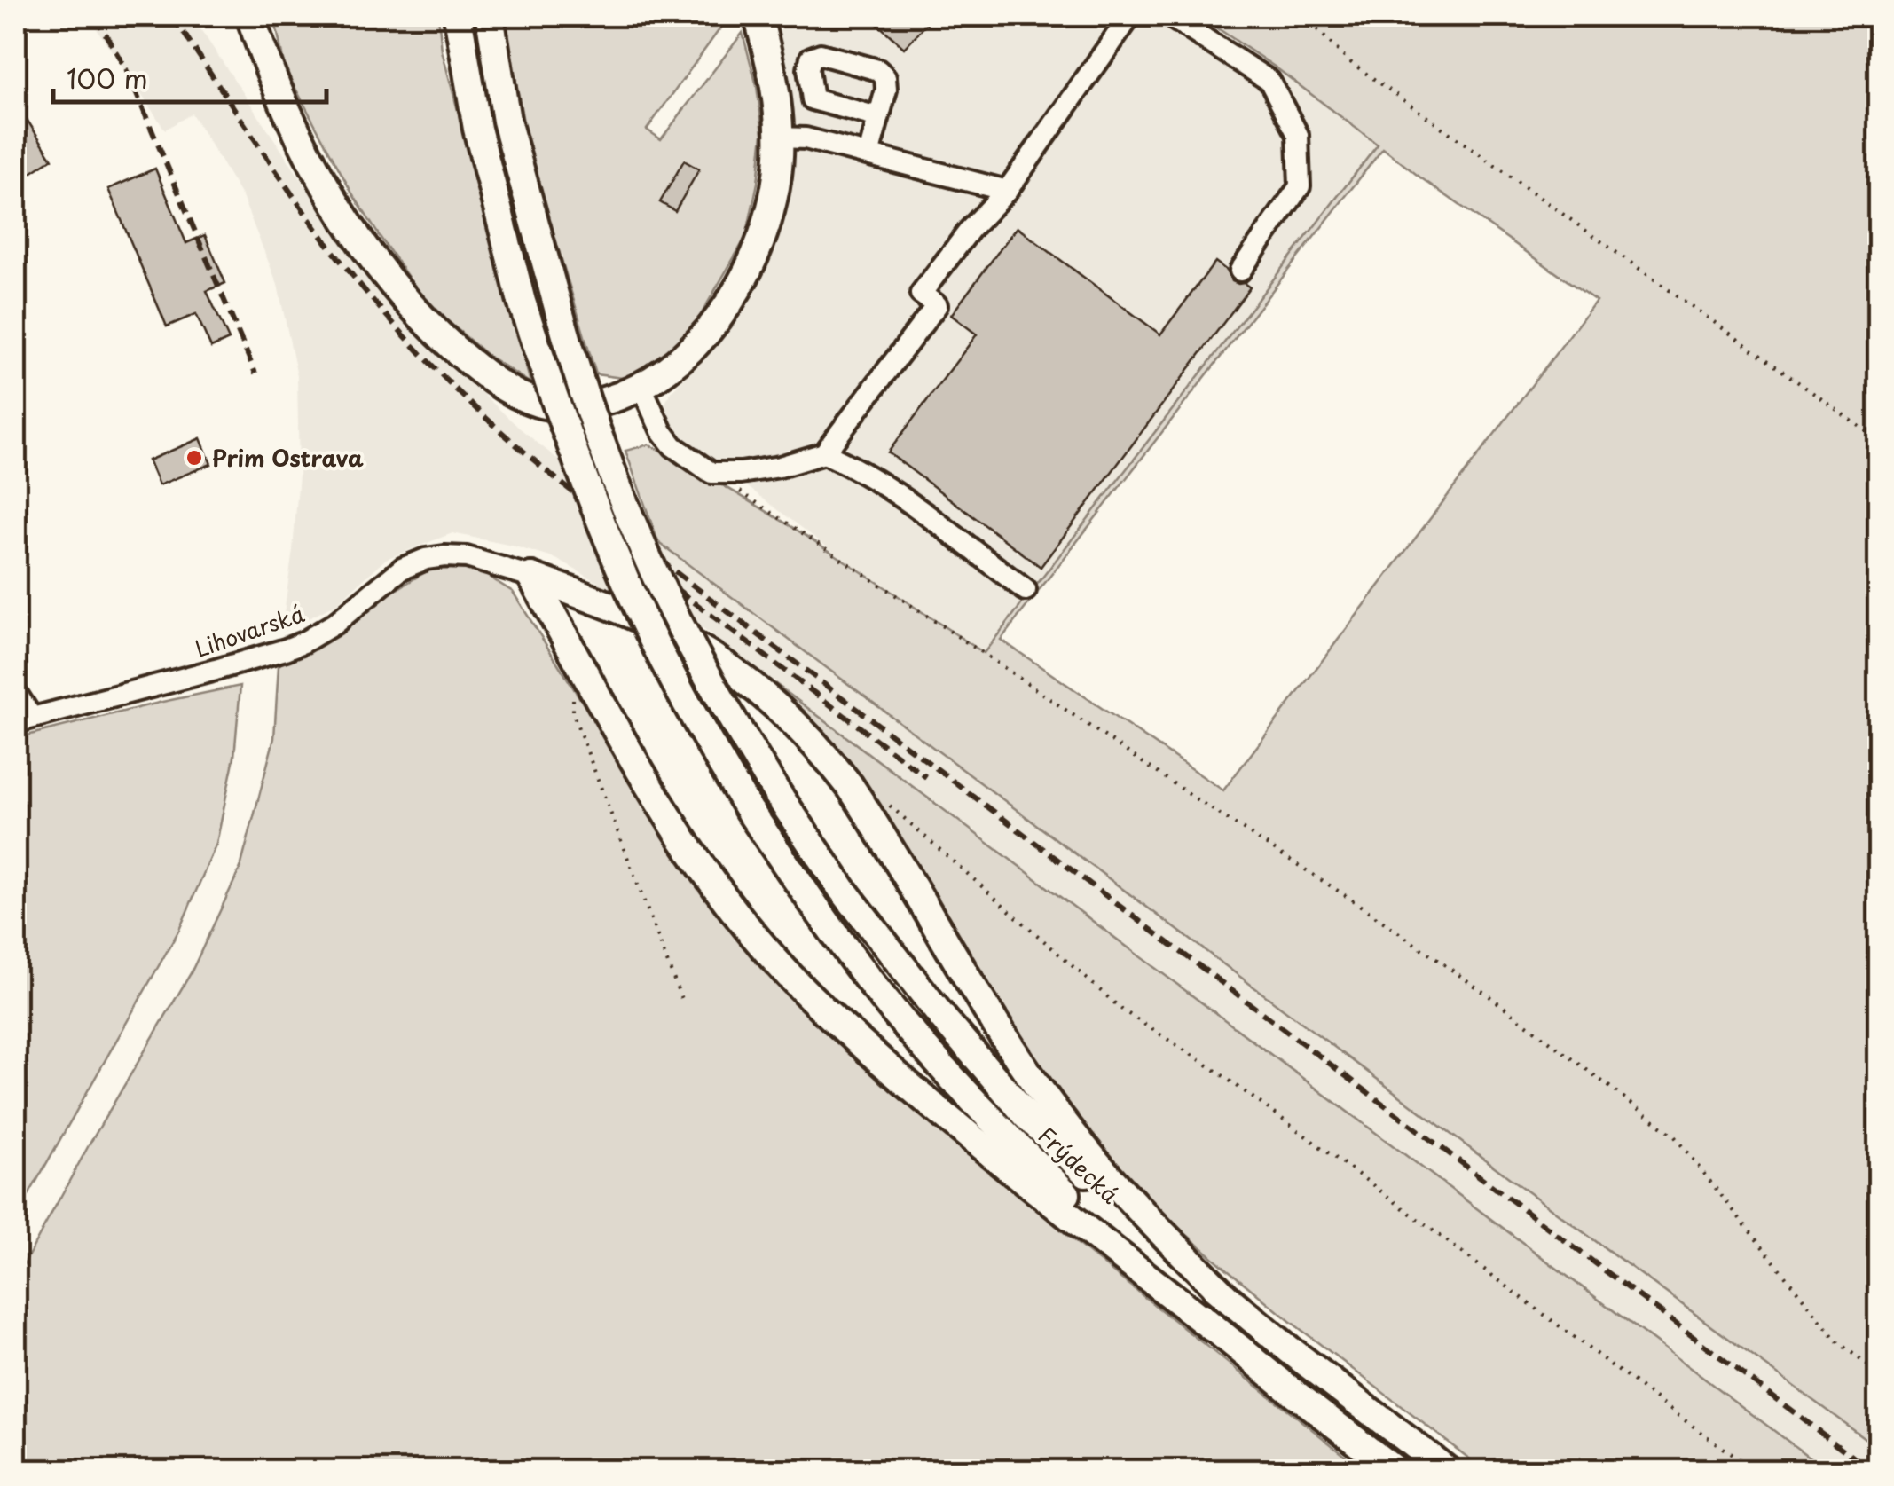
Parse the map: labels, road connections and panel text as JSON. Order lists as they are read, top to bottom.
{
  "streets": {
    "main road": ["Frýdecká"],
    "street": ["Lihovarská"]
  },
  "places": ["Prim Ostrava"],
  "scale_bar": "100 m"
}
